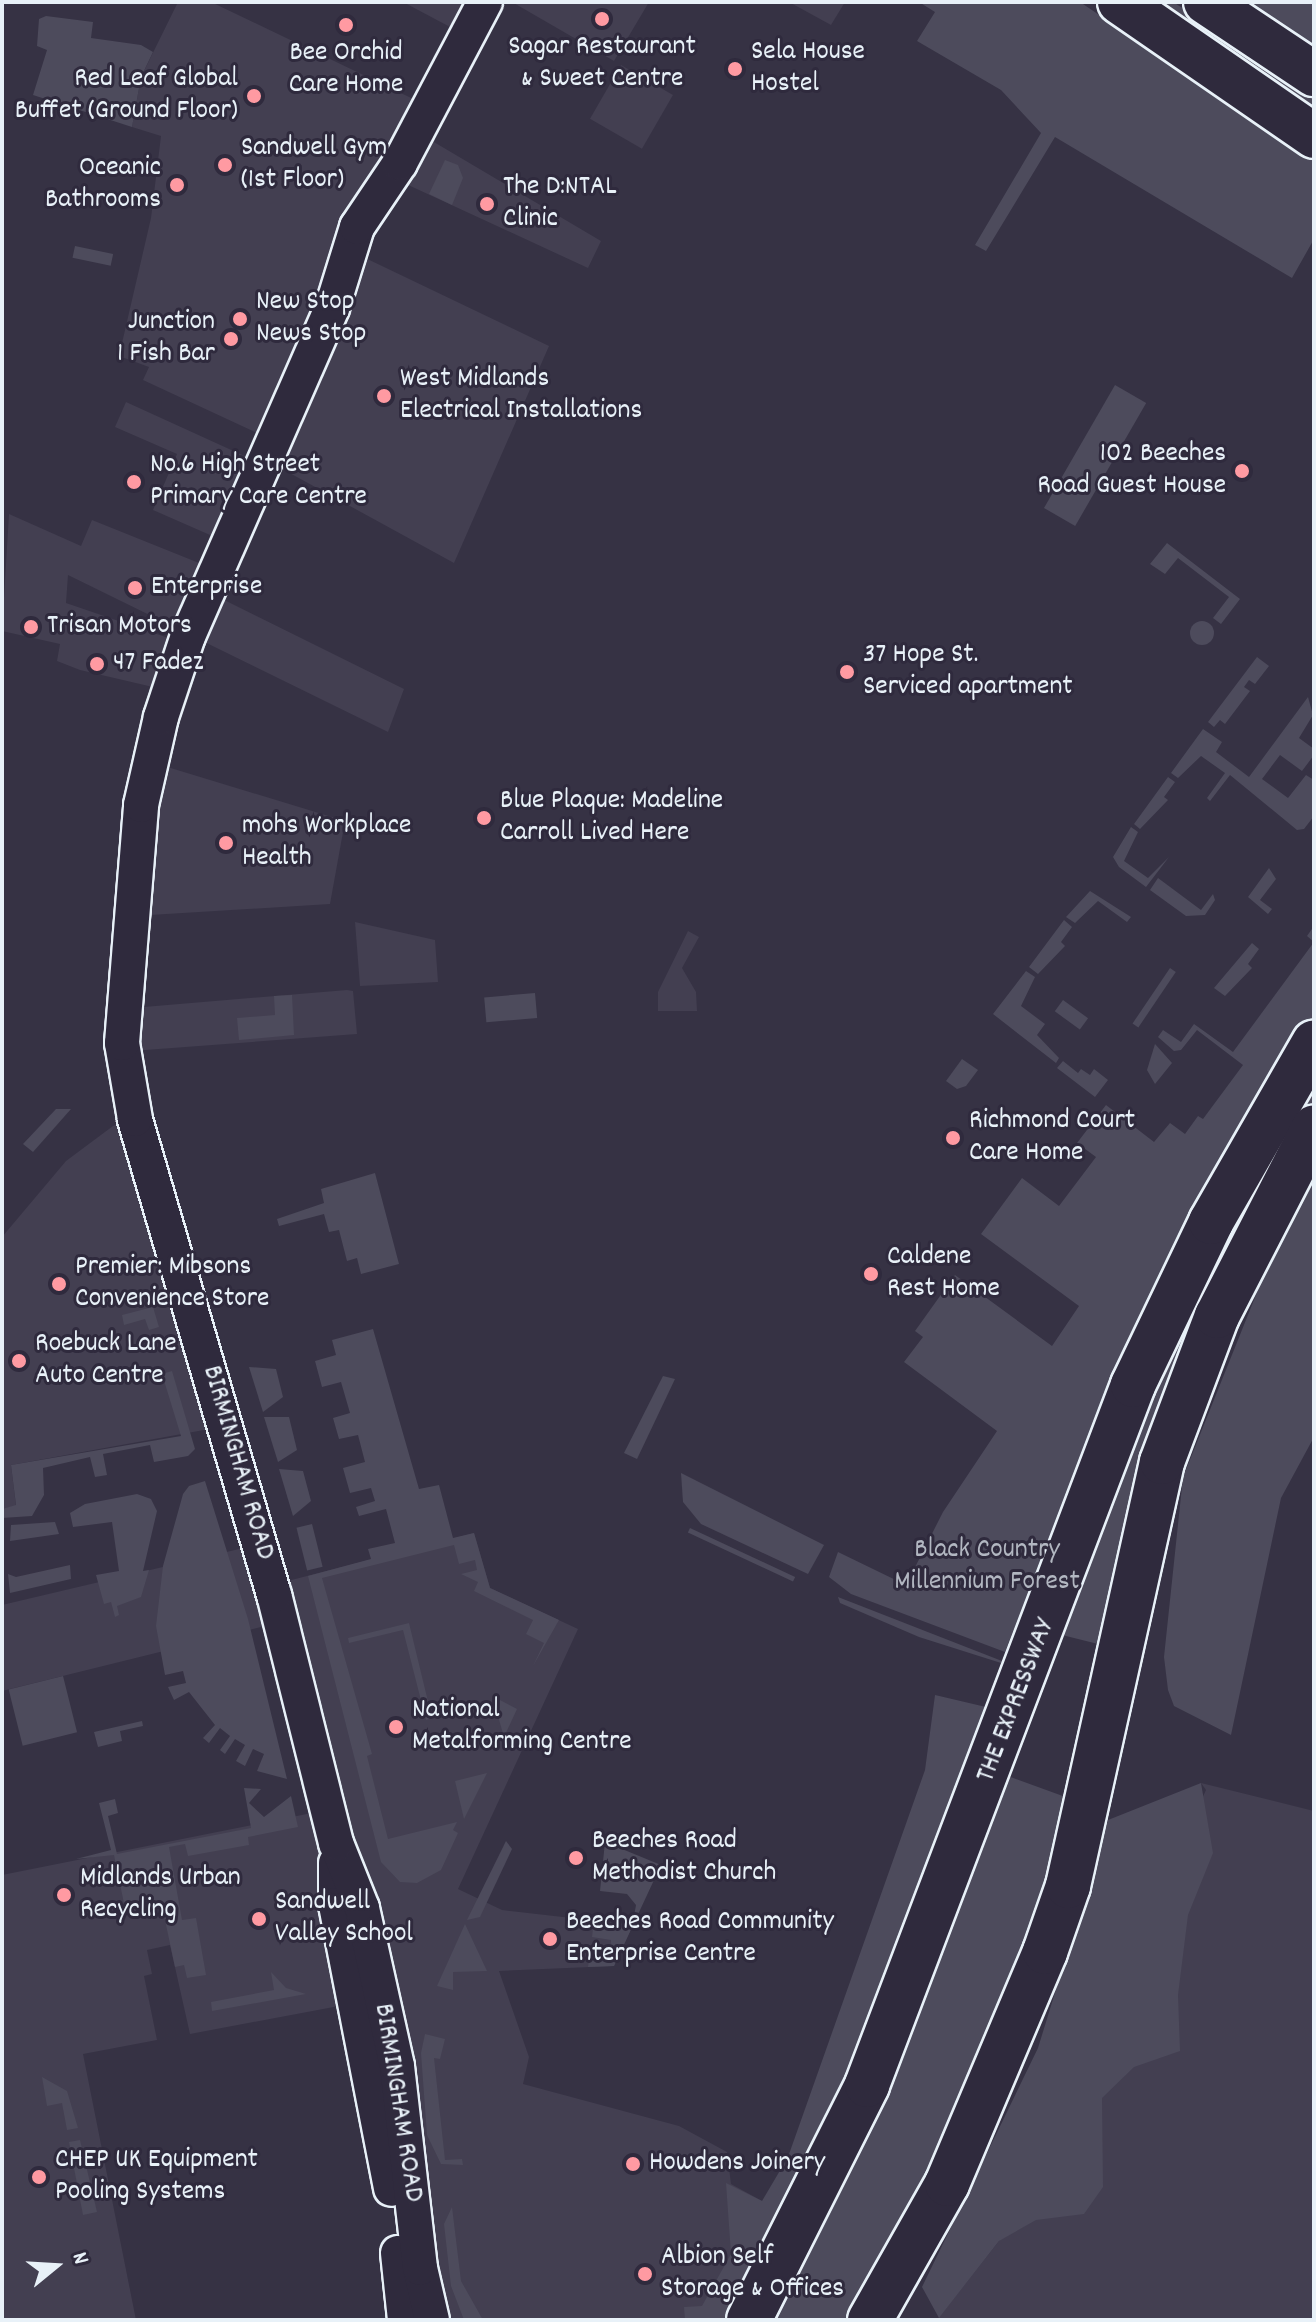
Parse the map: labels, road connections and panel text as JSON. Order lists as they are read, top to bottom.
{
  "streets": {
    "highway": ["THE EXPRESSWAY"],
    "street": ["BIRMINGHAM ROAD"]
  },
  "parks": ["Black Country Millennium Forest"],
  "places": [
    "Sagar Restaurant & Sweet Centre",
    "Bee Orchid Care Home",
    "Sela House Hostel",
    "Red Leaf Global Buffet (Ground Floor)",
    "Sandwell Gym (1st Floor)",
    "Oceanic Bathrooms",
    "The D:NTAL Clinic",
    "New Stop News Stop",
    "Junction 1 Fish Bar",
    "West Midlands Electrical Installations",
    "102 Beeches Road Guest House",
    "No.6 High Street Primary Care Centre",
    "Enterprise",
    "Trisan Motors",
    "47 Fadez",
    "37 Hope St. Serviced apartment",
    "Blue Plaque: Madeline Carroll Lived Here",
    "mohs Workplace Health",
    "Richmond Court Care Home",
    "Caldene Rest Home",
    "Premier: Mibsons Convenience Store",
    "Roebuck Lane Auto Centre",
    "National Metalforming Centre",
    "Beeches Road Methodist Church",
    "Midlands Urban Recycling",
    "Sandwell Valley School",
    "Beeches Road Community Enterprise Centre",
    "Howdens Joinery",
    "CHEP UK Equipment Pooling Systems",
    "Albion Self Storage & Offices"
  ],
  "north": "right"
}
